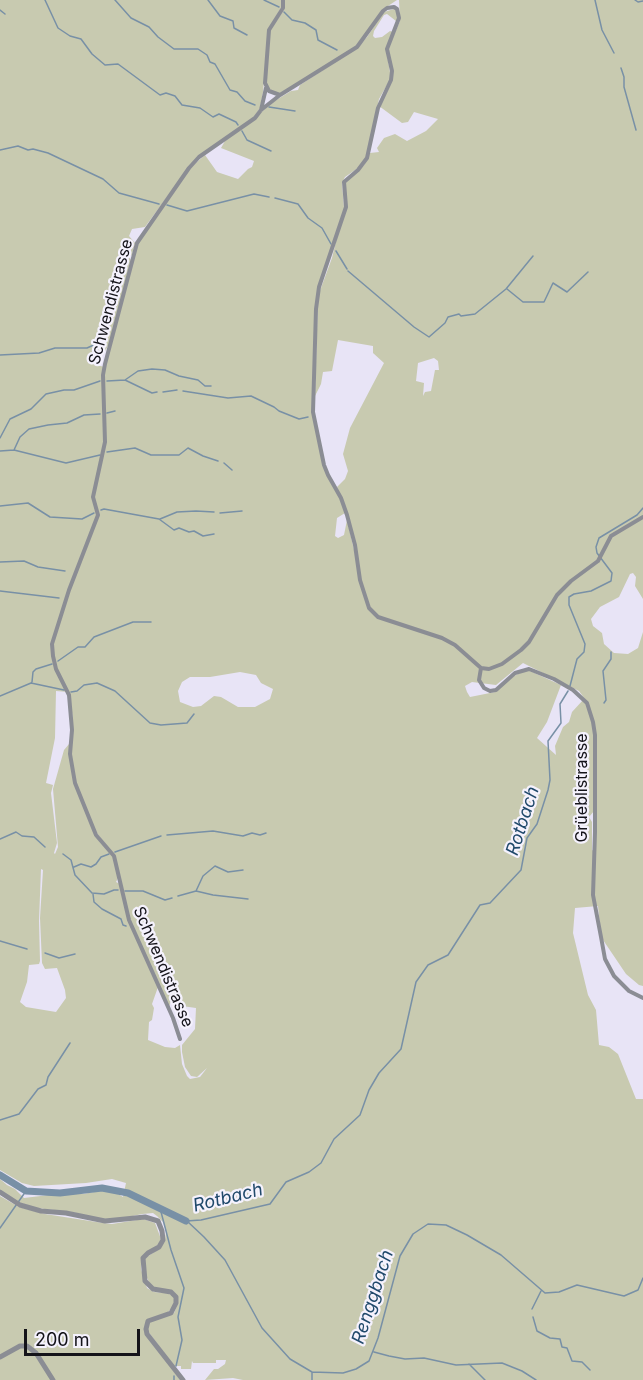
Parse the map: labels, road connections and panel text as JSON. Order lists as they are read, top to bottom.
{
  "streets": {
    "street": ["Schwendistrasse", "Grüeblistrasse"]
  },
  "water": ["Rotbach", "Renggbach"],
  "scale_bar": "200 m"
}
